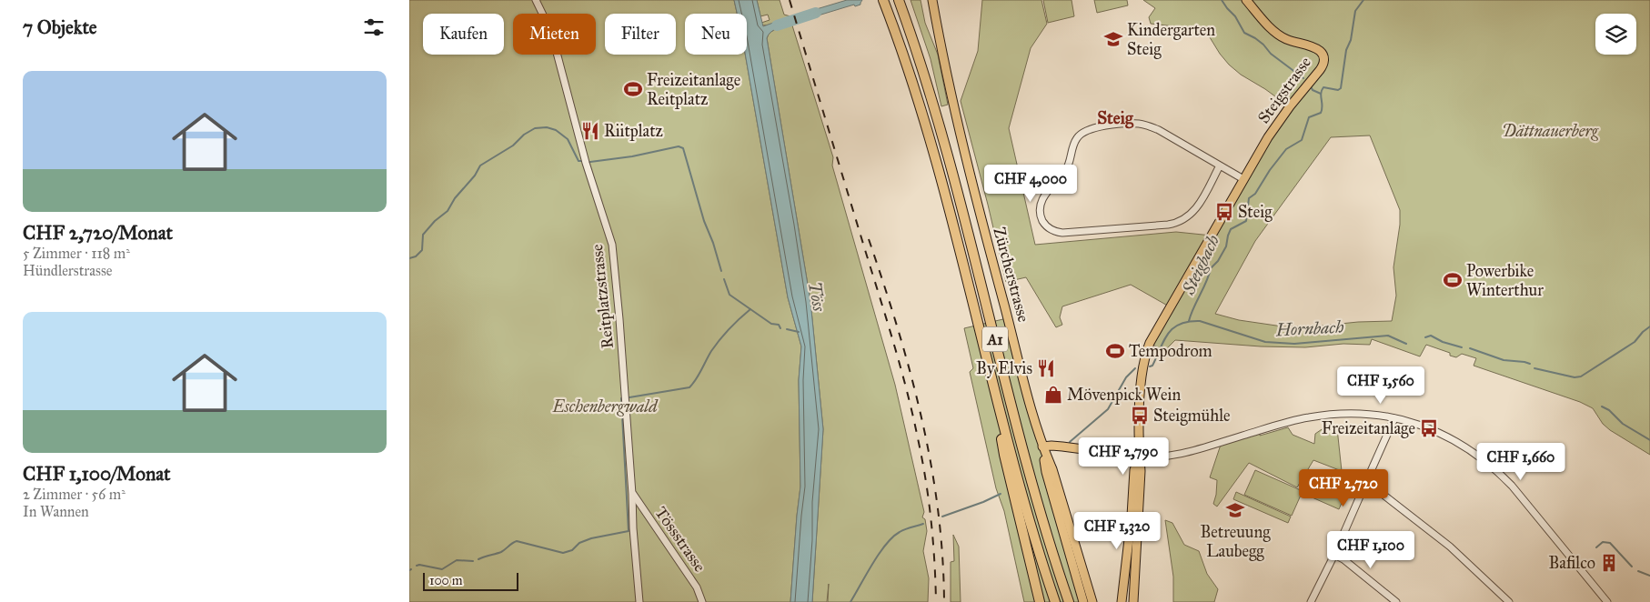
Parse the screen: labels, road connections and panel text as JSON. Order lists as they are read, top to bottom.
{
  "streets": {
    "highway": ["A1"],
    "main road": ["Steigstrasse", "Zürcherstrasse"],
    "street": ["Reitplatzstrasse", "Tössstrasse"]
  },
  "crossings": [
    ["Reitplatzstrasse", "Tössstrasse"]
  ],
  "districts": ["Steig"],
  "water": ["Steigbach", "Töss", "Hornbach"],
  "parks": ["Dättnauerberg", "Eschenbergwald"],
  "places": {
    "school or university": ["Kindergarten Steig", "Betreuung Laubegg"],
    "sports": ["Freizeitanlage Reitplatz", "Powerbike Winterthur", "Tempodrom"],
    "restaurant": ["Riitplatz", "By Elvis"],
    "bus stop": ["Steig", "Steigmühle", "Freizeitanlage"],
    "shop": ["Mövenpick Wein"],
    "building": ["Bafilco"]
  },
  "scale_bar": "100 m",
  "page": {
    "heading": "7 Objekte",
    "chip": [
      "Kaufen",
      "Mieten",
      "Filter",
      "Neu"
    ],
    "list": [
      {
        "name": "CHF 2,720/Monat",
        "note": "5 Zimmer · 118 m² · Hündlerstrasse"
      },
      {
        "name": "CHF 1,100/Monat",
        "note": "2 Zimmer · 56 m² · In Wannen"
      }
    ],
    "price": [
      "CHF 4,000",
      "CHF 1,560",
      "CHF 2,790",
      "CHF 1,660",
      "CHF 2,720",
      "CHF 1,320",
      "CHF 1,100"
    ],
    "scale": "100 m"
  }
}
